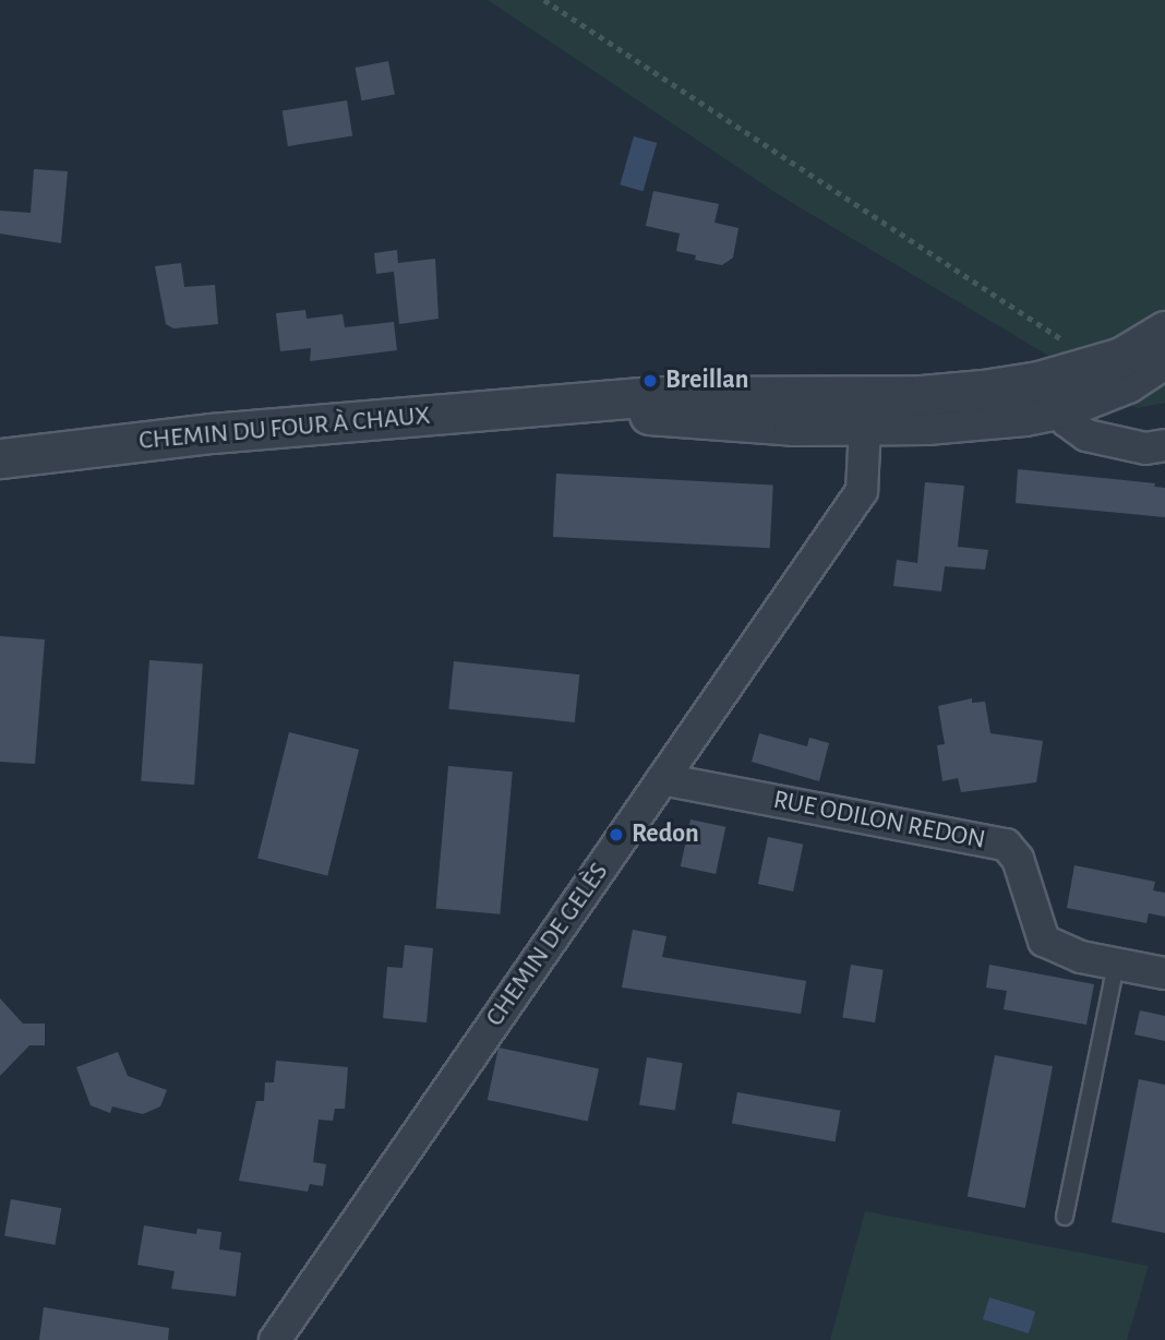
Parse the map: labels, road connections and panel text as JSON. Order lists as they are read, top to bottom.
{
  "streets": {
    "street": ["CHEMIN DU FOUR À CHAUX", "RUE ODILON REDON", "CHEMIN DE GELÈS"]
  },
  "crossings": [
    ["CHEMIN DU FOUR À CHAUX", "CHEMIN DE GELÈS"],
    ["RUE ODILON REDON", "CHEMIN DE GELÈS"]
  ],
  "places": ["Breillan", "Redon"]
}
